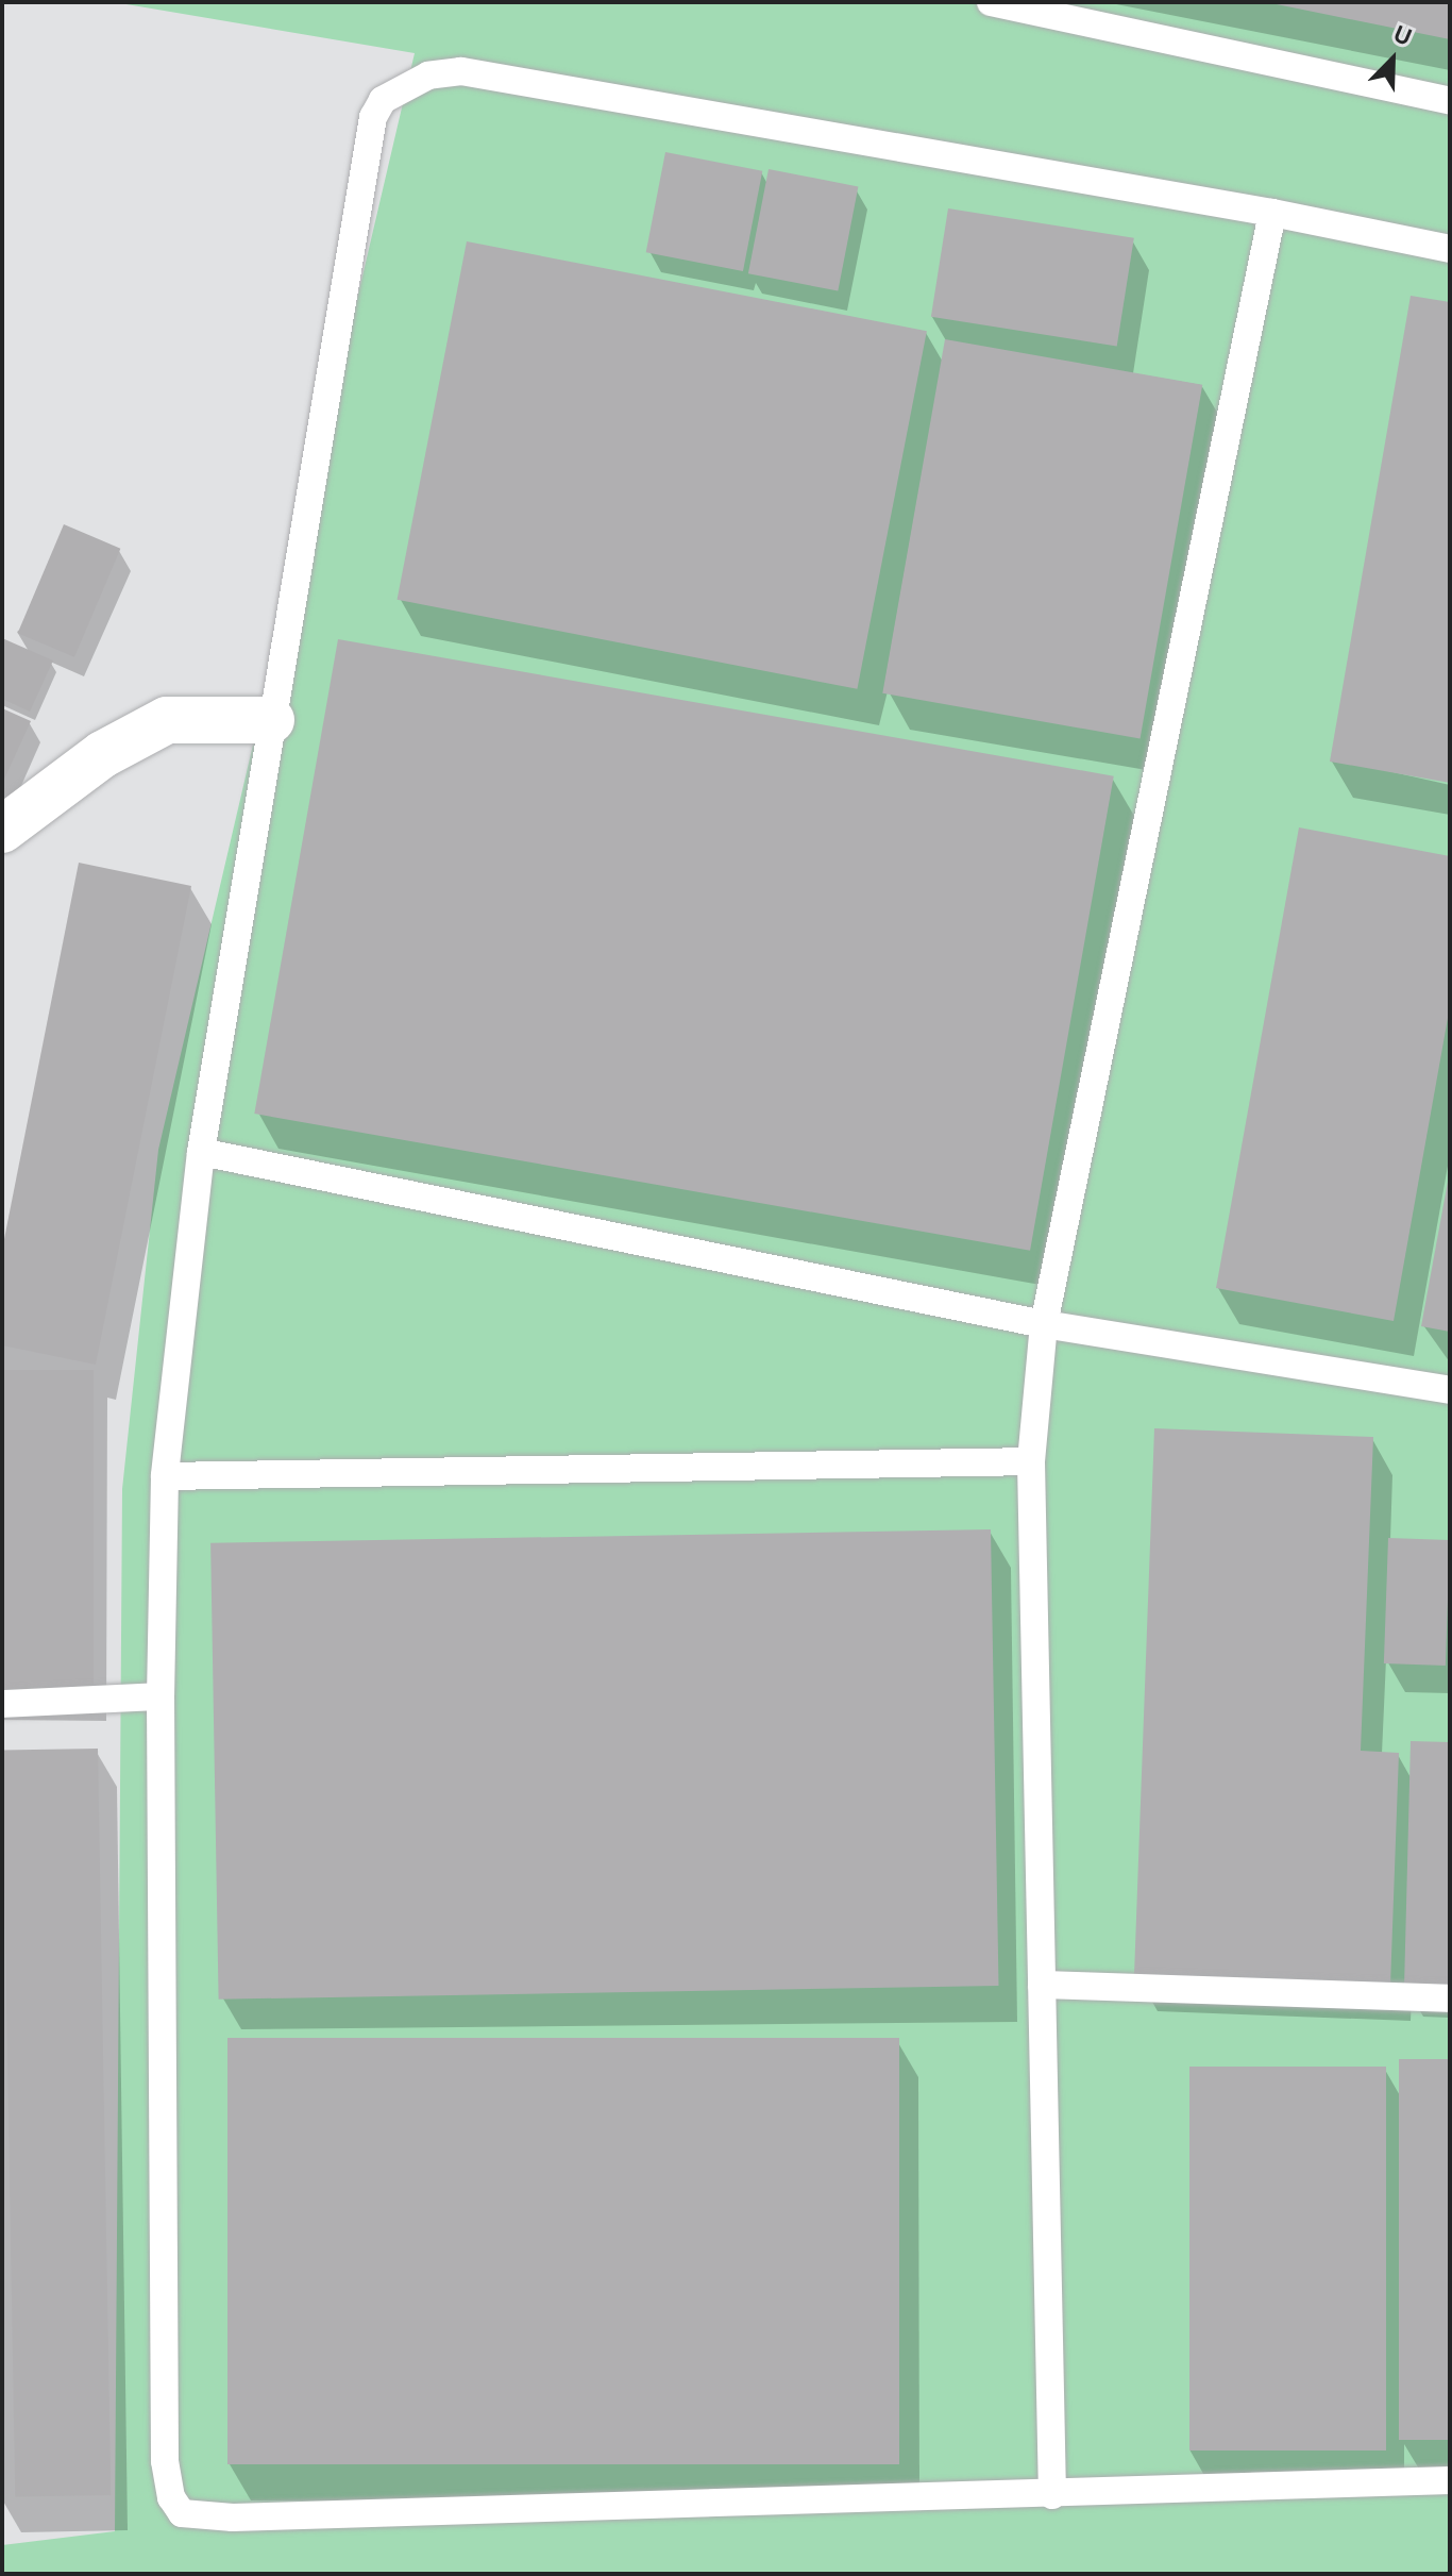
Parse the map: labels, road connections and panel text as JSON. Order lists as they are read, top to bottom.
{
  "north": "top right"
}
